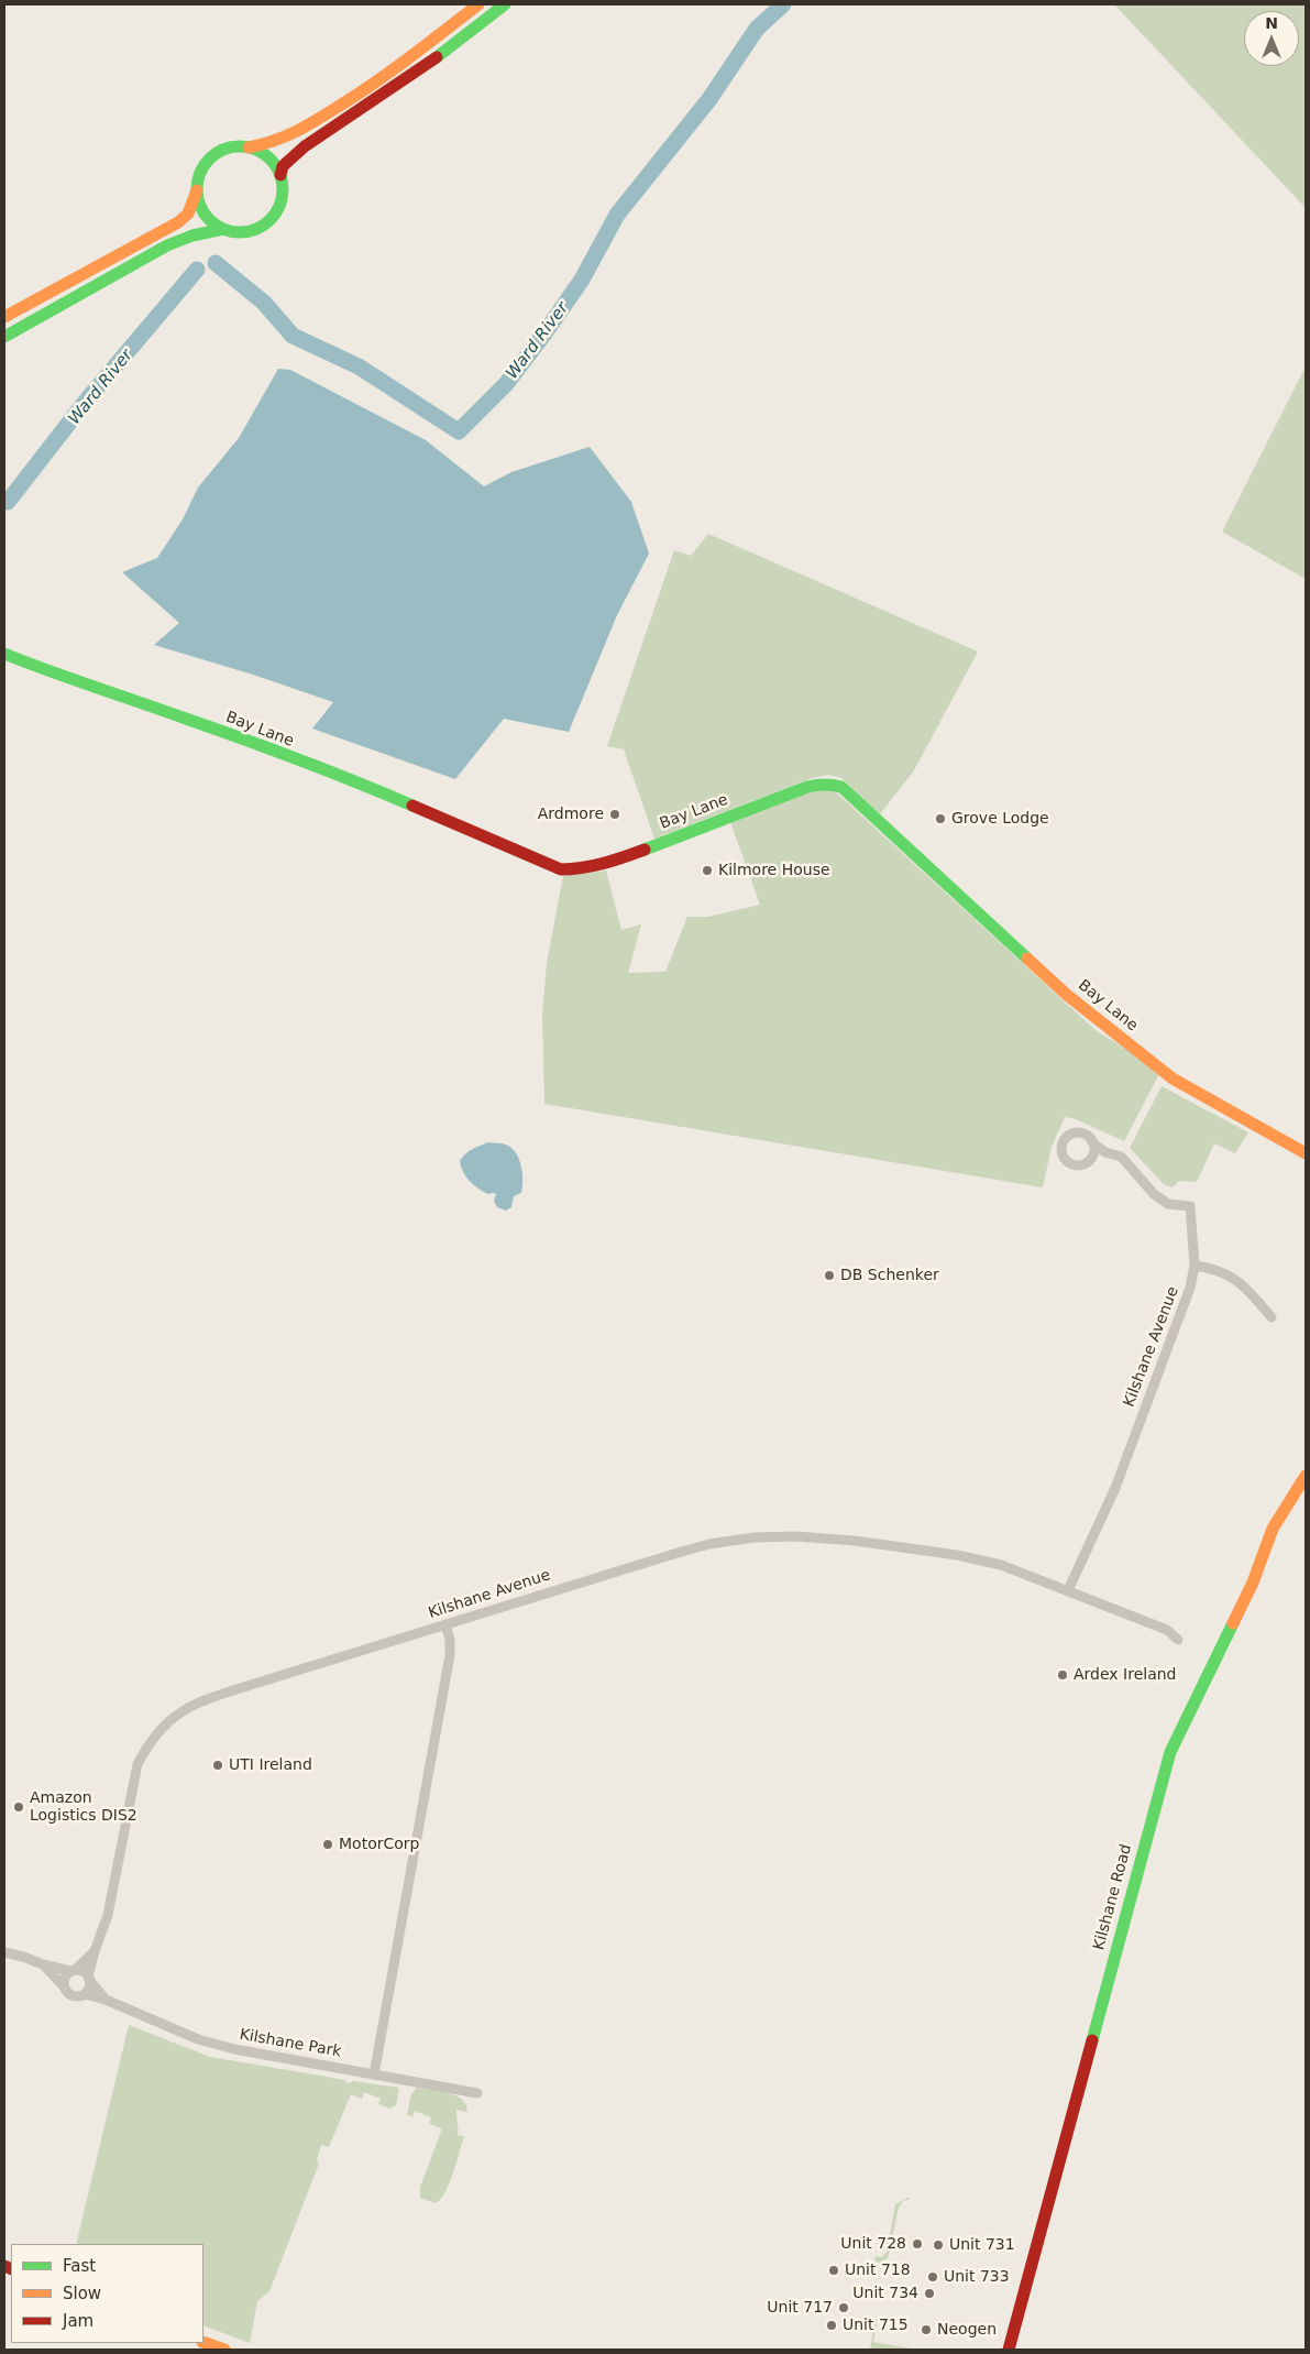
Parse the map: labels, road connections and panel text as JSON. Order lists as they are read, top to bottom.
{
  "streets": {
    "street": [
      "Bay Lane",
      "Kilshane Avenue",
      "Kilshane Road",
      "Kilshane Park"
    ]
  },
  "crossings": [
    ["Kilshane Avenue", "Kilshane Park"]
  ],
  "water": ["Ward River"],
  "places": [
    "Ardmore",
    "Grove Lodge",
    "Kilmore House",
    "DB Schenker",
    "Ardex Ireland",
    "UTI Ireland",
    "Amazon Logistics DIS2",
    "MotorCorp",
    "Unit 728",
    "Unit 731",
    "Unit 718",
    "Unit 733",
    "Unit 734",
    "Unit 717",
    "Unit 715",
    "Neogen"
  ],
  "legend": ["Fast", "Slow", "Jam"],
  "north": "top"
}
